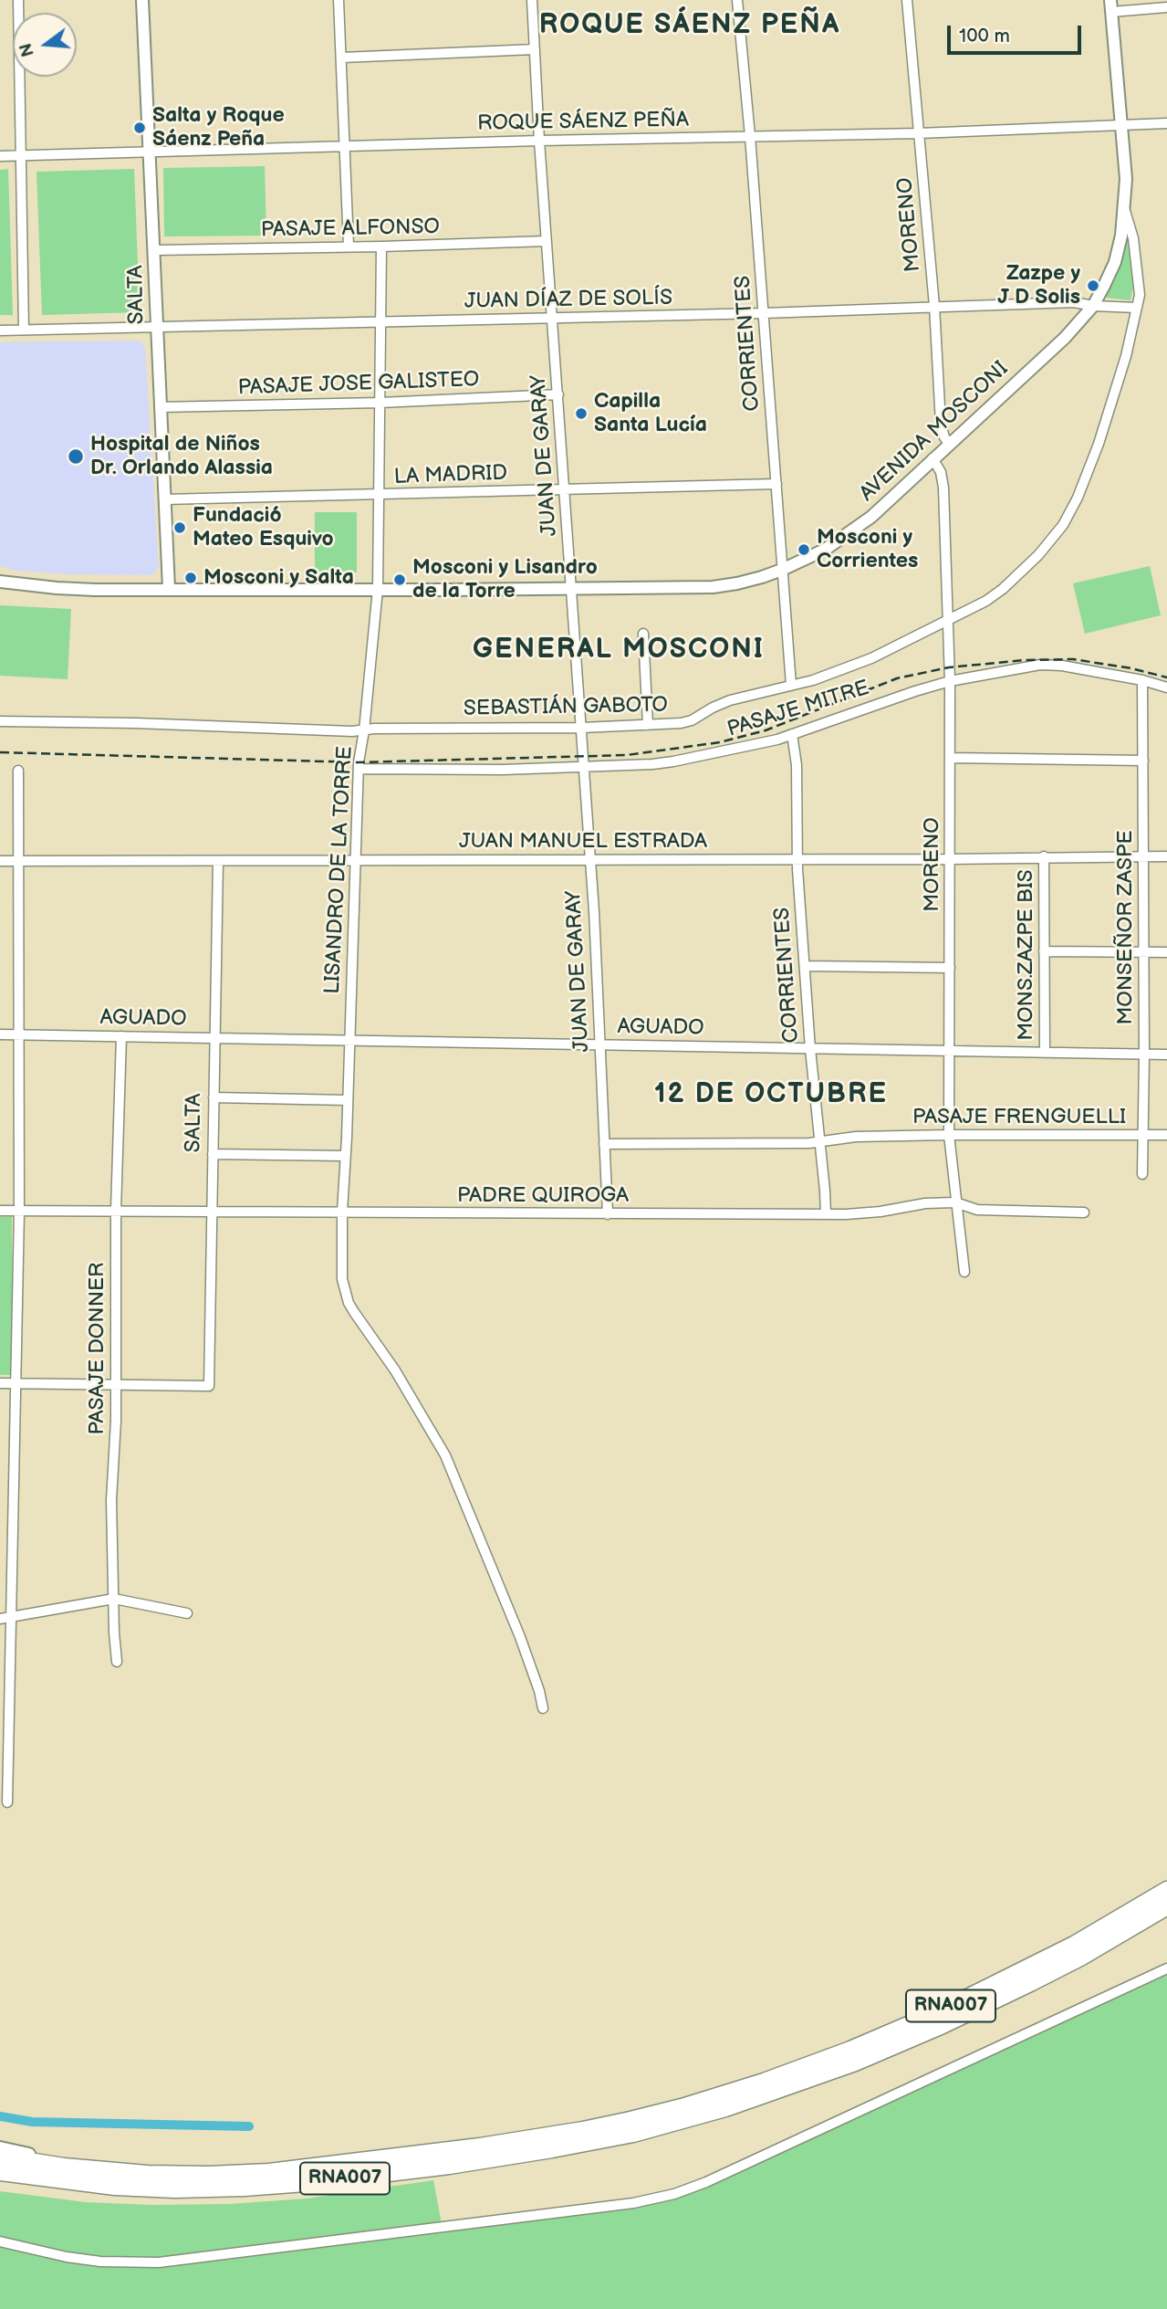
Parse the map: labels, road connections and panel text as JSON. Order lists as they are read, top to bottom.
{
  "streets": {
    "highway": ["RNA007"],
    "street": [
      "ROQUE SÁENZ PEÑA",
      "MORENO",
      "PASAJE ALFONSO",
      "SALTA",
      "JUAN DÍAZ DE SOLÍS",
      "CORRIENTES",
      "PASAJE JOSE GALISTEO",
      "AVENIDA MOSCONI",
      "JUAN DE GARAY",
      "LA MADRID",
      "SEBASTIÁN GABOTO",
      "PASAJE MITRE",
      "JUAN MANUEL ESTRADA",
      "LISANDRO DE LA TORRE",
      "MONSEÑOR ZASPE",
      "MONS.ZAZPE BIS",
      "AGUADO",
      "PASAJE FRENGUELLI",
      "PADRE QUIROGA",
      "PASAJE DONNER"
    ]
  },
  "crossings": [
    ["ROQUE SÁENZ PEÑA", "MORENO"],
    ["ROQUE SÁENZ PEÑA", "SALTA"],
    ["ROQUE SÁENZ PEÑA", "CORRIENTES"],
    ["ROQUE SÁENZ PEÑA", "AVENIDA MOSCONI"],
    ["ROQUE SÁENZ PEÑA", "JUAN DE GARAY"],
    ["MORENO", "JUAN DÍAZ DE SOLÍS"],
    ["MORENO", "AVENIDA MOSCONI"],
    ["MORENO", "SEBASTIÁN GABOTO"],
    ["MORENO", "PASAJE MITRE"],
    ["MORENO", "JUAN MANUEL ESTRADA"],
    ["MORENO", "AGUADO"],
    ["MORENO", "PASAJE FRENGUELLI"],
    ["MORENO", "PADRE QUIROGA"],
    ["PASAJE ALFONSO", "SALTA"],
    ["PASAJE ALFONSO", "JUAN DE GARAY"],
    ["PASAJE ALFONSO", "LISANDRO DE LA TORRE"],
    ["SALTA", "JUAN DÍAZ DE SOLÍS"],
    ["SALTA", "PASAJE JOSE GALISTEO"],
    ["SALTA", "AVENIDA MOSCONI"],
    ["SALTA", "LA MADRID"],
    ["SALTA", "JUAN MANUEL ESTRADA"],
    ["SALTA", "AGUADO"],
    ["SALTA", "PADRE QUIROGA"],
    ["SALTA", "PASAJE DONNER"],
    ["JUAN DÍAZ DE SOLÍS", "CORRIENTES"],
    ["JUAN DÍAZ DE SOLÍS", "AVENIDA MOSCONI"],
    ["JUAN DÍAZ DE SOLÍS", "JUAN DE GARAY"],
    ["JUAN DÍAZ DE SOLÍS", "SEBASTIÁN GABOTO"],
    ["JUAN DÍAZ DE SOLÍS", "LISANDRO DE LA TORRE"],
    ["CORRIENTES", "AVENIDA MOSCONI"],
    ["CORRIENTES", "LA MADRID"],
    ["CORRIENTES", "SEBASTIÁN GABOTO"],
    ["CORRIENTES", "PASAJE MITRE"],
    ["CORRIENTES", "JUAN MANUEL ESTRADA"],
    ["CORRIENTES", "AGUADO"],
    ["CORRIENTES", "PASAJE FRENGUELLI"],
    ["CORRIENTES", "PADRE QUIROGA"],
    ["PASAJE JOSE GALISTEO", "JUAN DE GARAY"],
    ["PASAJE JOSE GALISTEO", "LISANDRO DE LA TORRE"],
    ["AVENIDA MOSCONI", "JUAN DE GARAY"],
    ["AVENIDA MOSCONI", "SEBASTIÁN GABOTO"],
    ["AVENIDA MOSCONI", "LISANDRO DE LA TORRE"],
    ["JUAN DE GARAY", "LA MADRID"],
    ["JUAN DE GARAY", "SEBASTIÁN GABOTO"],
    ["JUAN DE GARAY", "PASAJE MITRE"],
    ["JUAN DE GARAY", "JUAN MANUEL ESTRADA"],
    ["JUAN DE GARAY", "AGUADO"],
    ["JUAN DE GARAY", "PASAJE FRENGUELLI"],
    ["JUAN DE GARAY", "PADRE QUIROGA"],
    ["LA MADRID", "LISANDRO DE LA TORRE"],
    ["SEBASTIÁN GABOTO", "LISANDRO DE LA TORRE"],
    ["PASAJE MITRE", "LISANDRO DE LA TORRE"],
    ["PASAJE MITRE", "MONSEÑOR ZASPE"],
    ["JUAN MANUEL ESTRADA", "LISANDRO DE LA TORRE"],
    ["JUAN MANUEL ESTRADA", "MONSEÑOR ZASPE"],
    ["JUAN MANUEL ESTRADA", "MONS.ZAZPE BIS"],
    ["LISANDRO DE LA TORRE", "AGUADO"],
    ["LISANDRO DE LA TORRE", "PADRE QUIROGA"],
    ["MONSEÑOR ZASPE", "AGUADO"],
    ["MONSEÑOR ZASPE", "PASAJE FRENGUELLI"],
    ["MONS.ZAZPE BIS", "AGUADO"],
    ["AGUADO", "PASAJE DONNER"],
    ["PADRE QUIROGA", "PASAJE DONNER"]
  ],
  "districts": ["ROQUE SÁENZ PEÑA", "GENERAL MOSCONI", "12 DE OCTUBRE"],
  "places": [
    "Salta y Roque Sáenz Peña",
    "Zazpe y J D Solis",
    "Capilla Santa Lucía",
    "Hospital de Niños Dr. Orlando Alassia",
    "Fundació Mateo Esquivo",
    "Mosconi y Corrientes",
    "Mosconi y Salta",
    "Mosconi y Lisandro de la Torre"
  ],
  "scale_bar": "100 m",
  "north": "left"
}
